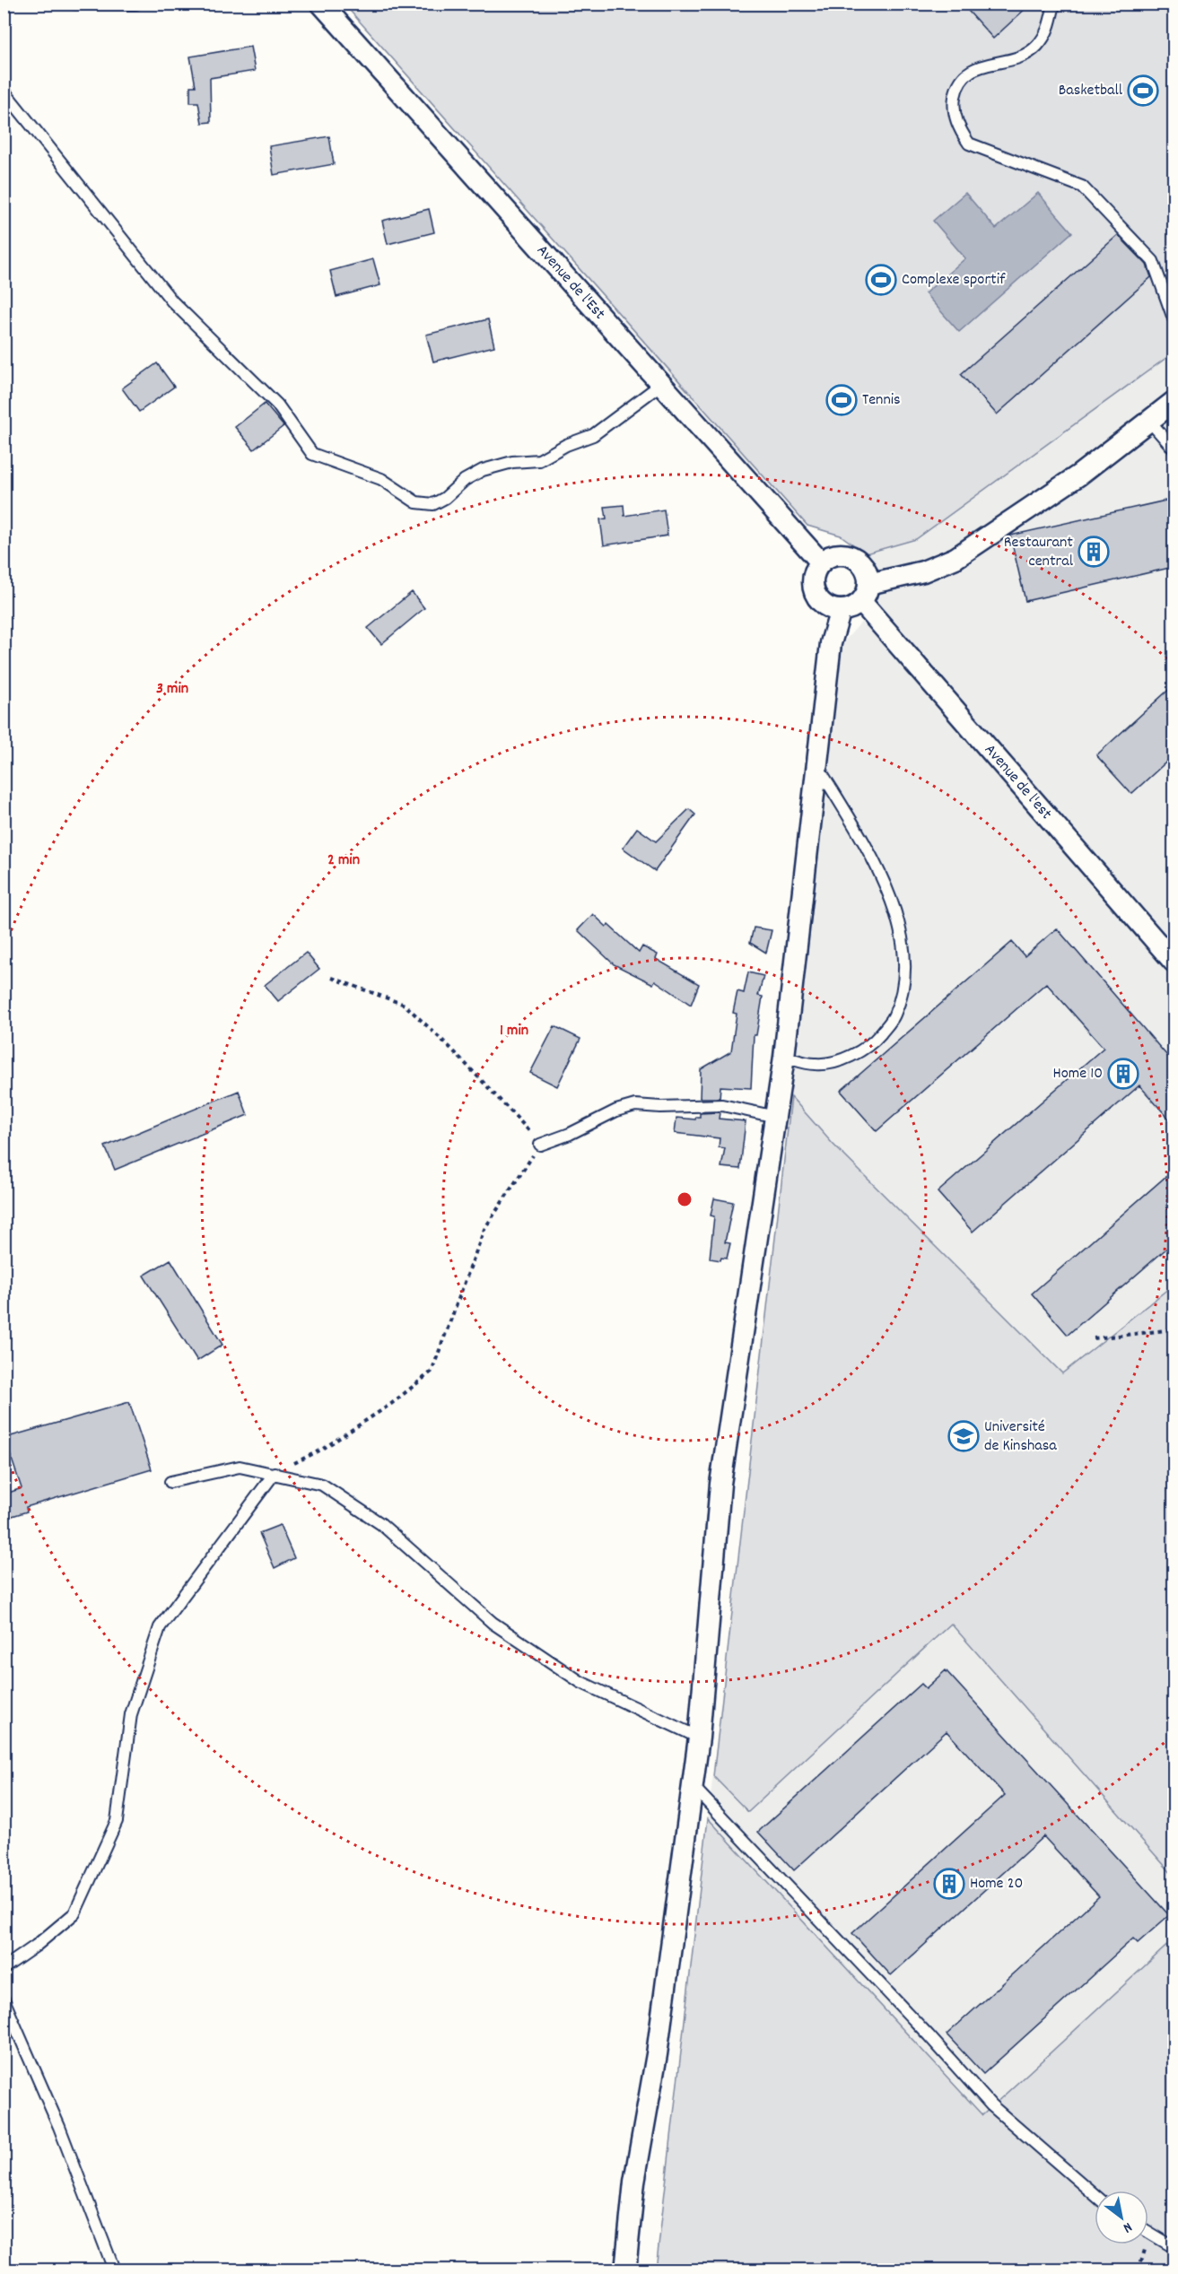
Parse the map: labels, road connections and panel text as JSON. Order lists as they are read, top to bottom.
{
  "streets": {
    "street": ["Avenue de l'Est", "Avenue de l'est"]
  },
  "crossings": [
    ["Avenue de l'Est", "Avenue de l'est"]
  ],
  "places": {
    "sports": ["Basketball", "Complexe sportif", "Tennis"],
    "building": ["Restaurant central", "Home 10", "Home 20"],
    "school or university": ["Université de Kinshasa"]
  },
  "north": "bottom right",
  "rings": ["3 min", "2 min", "1 min"]
}
